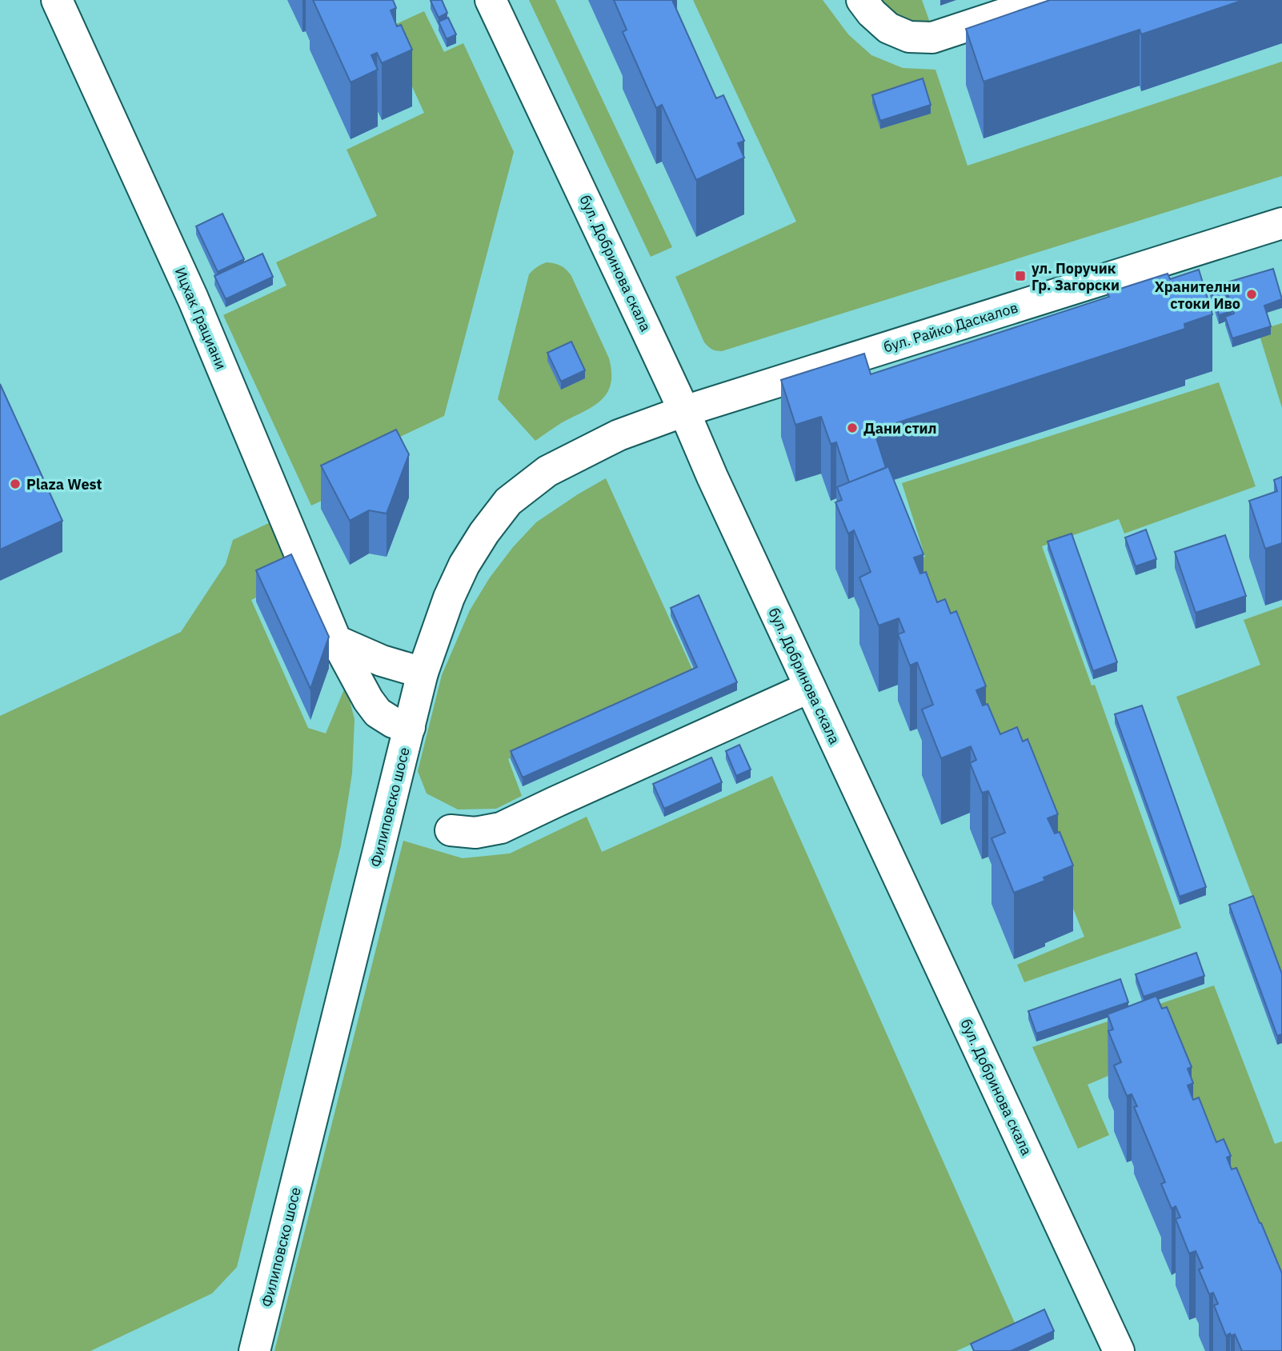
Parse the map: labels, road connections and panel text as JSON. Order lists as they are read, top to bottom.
{
  "streets": {
    "street": [
      "бул. Добринова скала",
      "Ицхак Грациани",
      "бул. Райко Даскалов",
      "Филиповско шосе"
    ]
  },
  "crossings": [
    ["бул. Добринова скала", "бул. Райко Даскалов"],
    ["бул. Добринова скала", "Филиповско шосе"],
    ["Ицхак Грациани", "Филиповско шосе"],
    ["бул. Райко Даскалов", "Филиповско шосе"]
  ],
  "places": {
    "transit": ["ул. Поручик Гр. Загорски"],
    "other": ["Хранителни стоки Иво", "Дани стил", "Plaza West"]
  }
}
